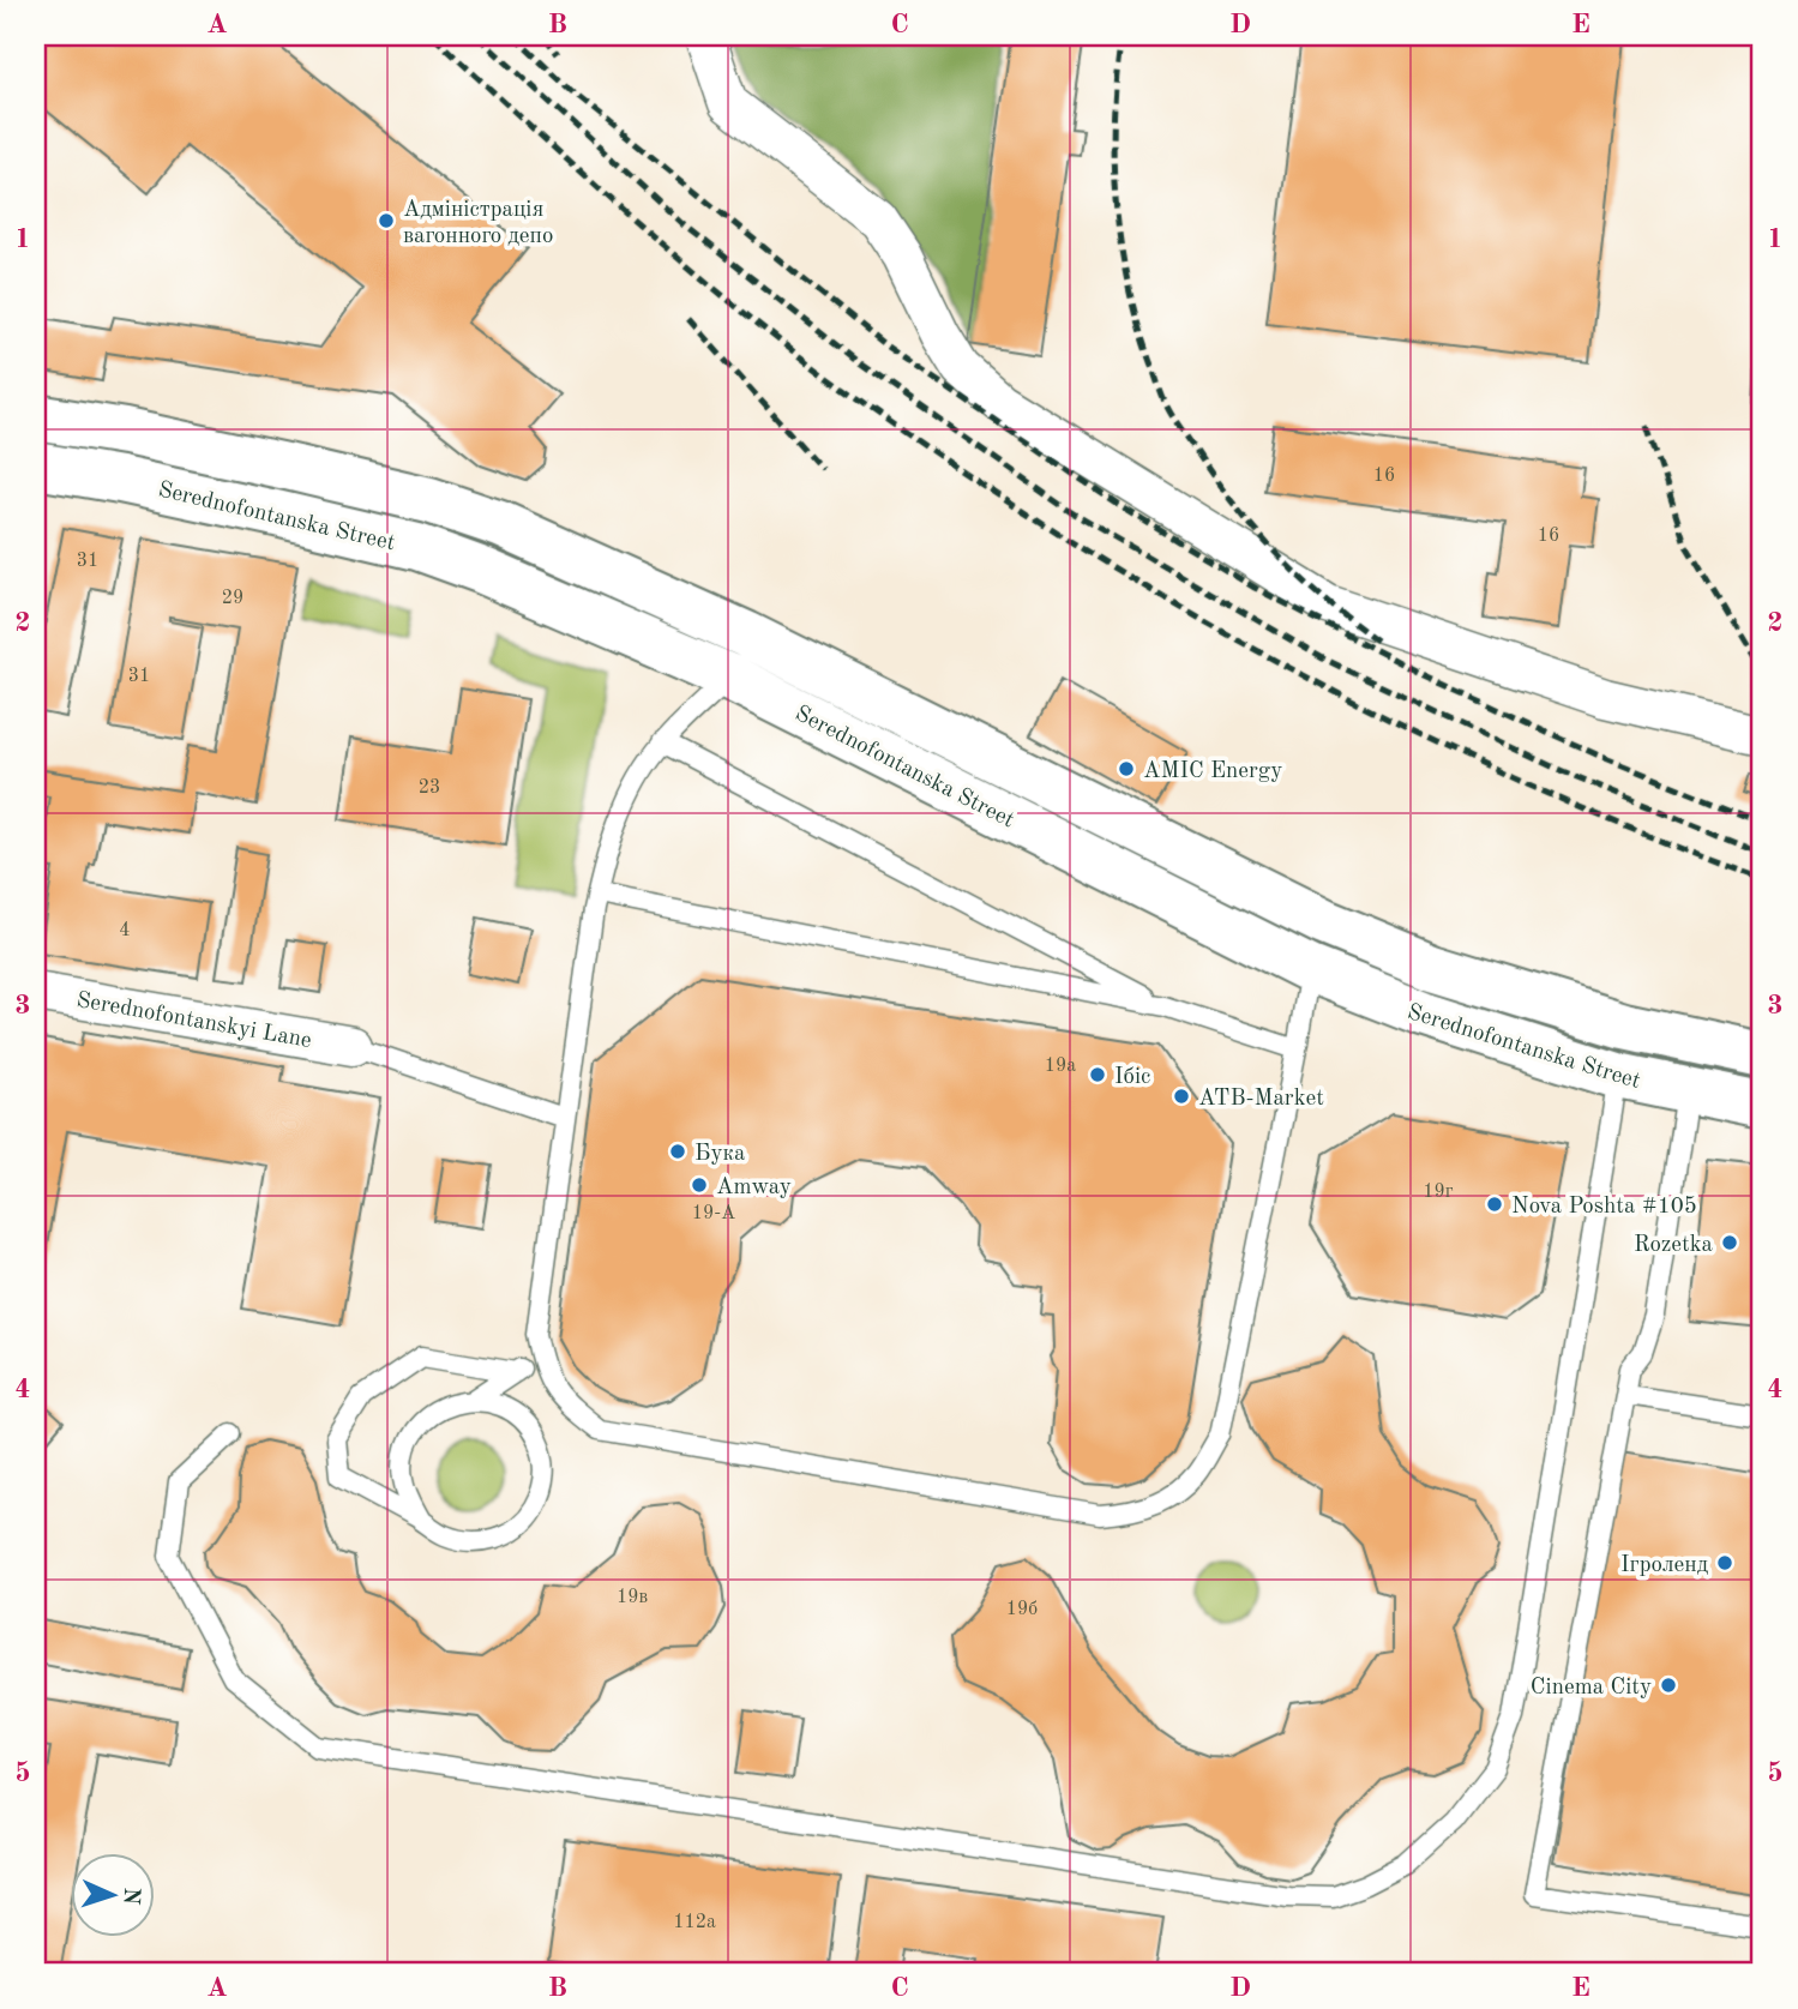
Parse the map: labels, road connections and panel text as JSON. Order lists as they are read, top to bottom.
{
  "streets": {
    "main road": ["Serednofontanska Street"],
    "street": ["Serednofontanskyi Lane"]
  },
  "places": [
    "Адміністрація вагонного депо",
    "AMIC Energy",
    "Ібіс",
    "ATB-Market",
    "Бука",
    "Amway",
    "Nova Poshta #105",
    "Rozetka",
    "Ігроленд",
    "Cinema City"
  ],
  "house_numbers": [
    "16",
    "16",
    "31",
    "29",
    "31",
    "23",
    "4",
    "19а",
    "19г",
    "19-А",
    "19в",
    "19б",
    "112а"
  ],
  "north": "right",
  "grid": {
    "columns": [
      "A",
      "B",
      "C",
      "D",
      "E"
    ],
    "rows": [
      "1",
      "2",
      "3",
      "4",
      "5"
    ]
  }
}
